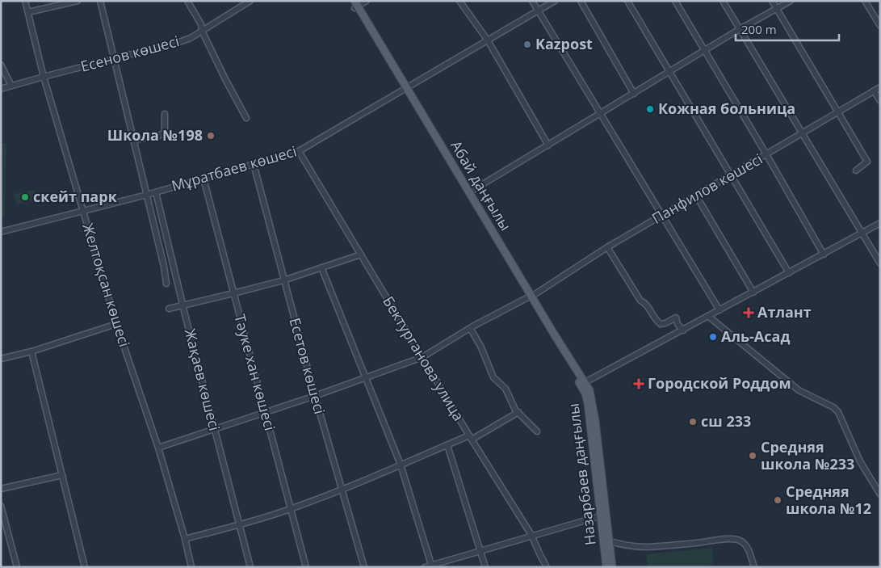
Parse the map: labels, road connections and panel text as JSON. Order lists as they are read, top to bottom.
{
  "streets": {
    "main road": ["Абай даңғылы", "Назарбаев даңғылы"],
    "street": [
      "Есенов көшесі",
      "Мұратбаев көшесі",
      "Панфилов көшесі",
      "Желтоқсан көшесі",
      "Бектурганова улица",
      "Есетов көшесі",
      "Тәуке хан көшесі",
      "Жақаев көшесі"
    ]
  },
  "crossings": [
    ["Есенов көшесі", "Желтоқсан көшесі"],
    ["Мұратбаев көшесі", "Абай даңғылы"],
    ["Мұратбаев көшесі", "Желтоқсан көшесі"],
    ["Мұратбаев көшесі", "Бектурганова улица"],
    ["Мұратбаев көшесі", "Есетов көшесі"],
    ["Мұратбаев көшесі", "Тәуке хан көшесі"],
    ["Мұратбаев көшесі", "Жақаев көшесі"],
    ["Абай даңғылы", "Панфилов көшесі"],
    ["Абай даңғылы", "Назарбаев даңғылы"],
    ["Панфилов көшесі", "Желтоқсан көшесі"],
    ["Панфилов көшесі", "Бектурганова улица"],
    ["Панфилов көшесі", "Есетов көшесі"],
    ["Панфилов көшесі", "Тәуке хан көшесі"],
    ["Панфилов көшесі", "Жақаев көшесі"],
    ["Панфилов көшесі", "Назарбаев даңғылы"]
  ],
  "places": {
    "other": [
      "Kazpost",
      "Кожная больница",
      "Школа №198",
      "скейт парк",
      "Аль-Асад",
      "сш 233",
      "Средняя школа №233",
      "Средняя школа №12"
    ],
    "health": ["Атлант", "Городской Роддом"]
  },
  "scale_bar": "200 m"
}
